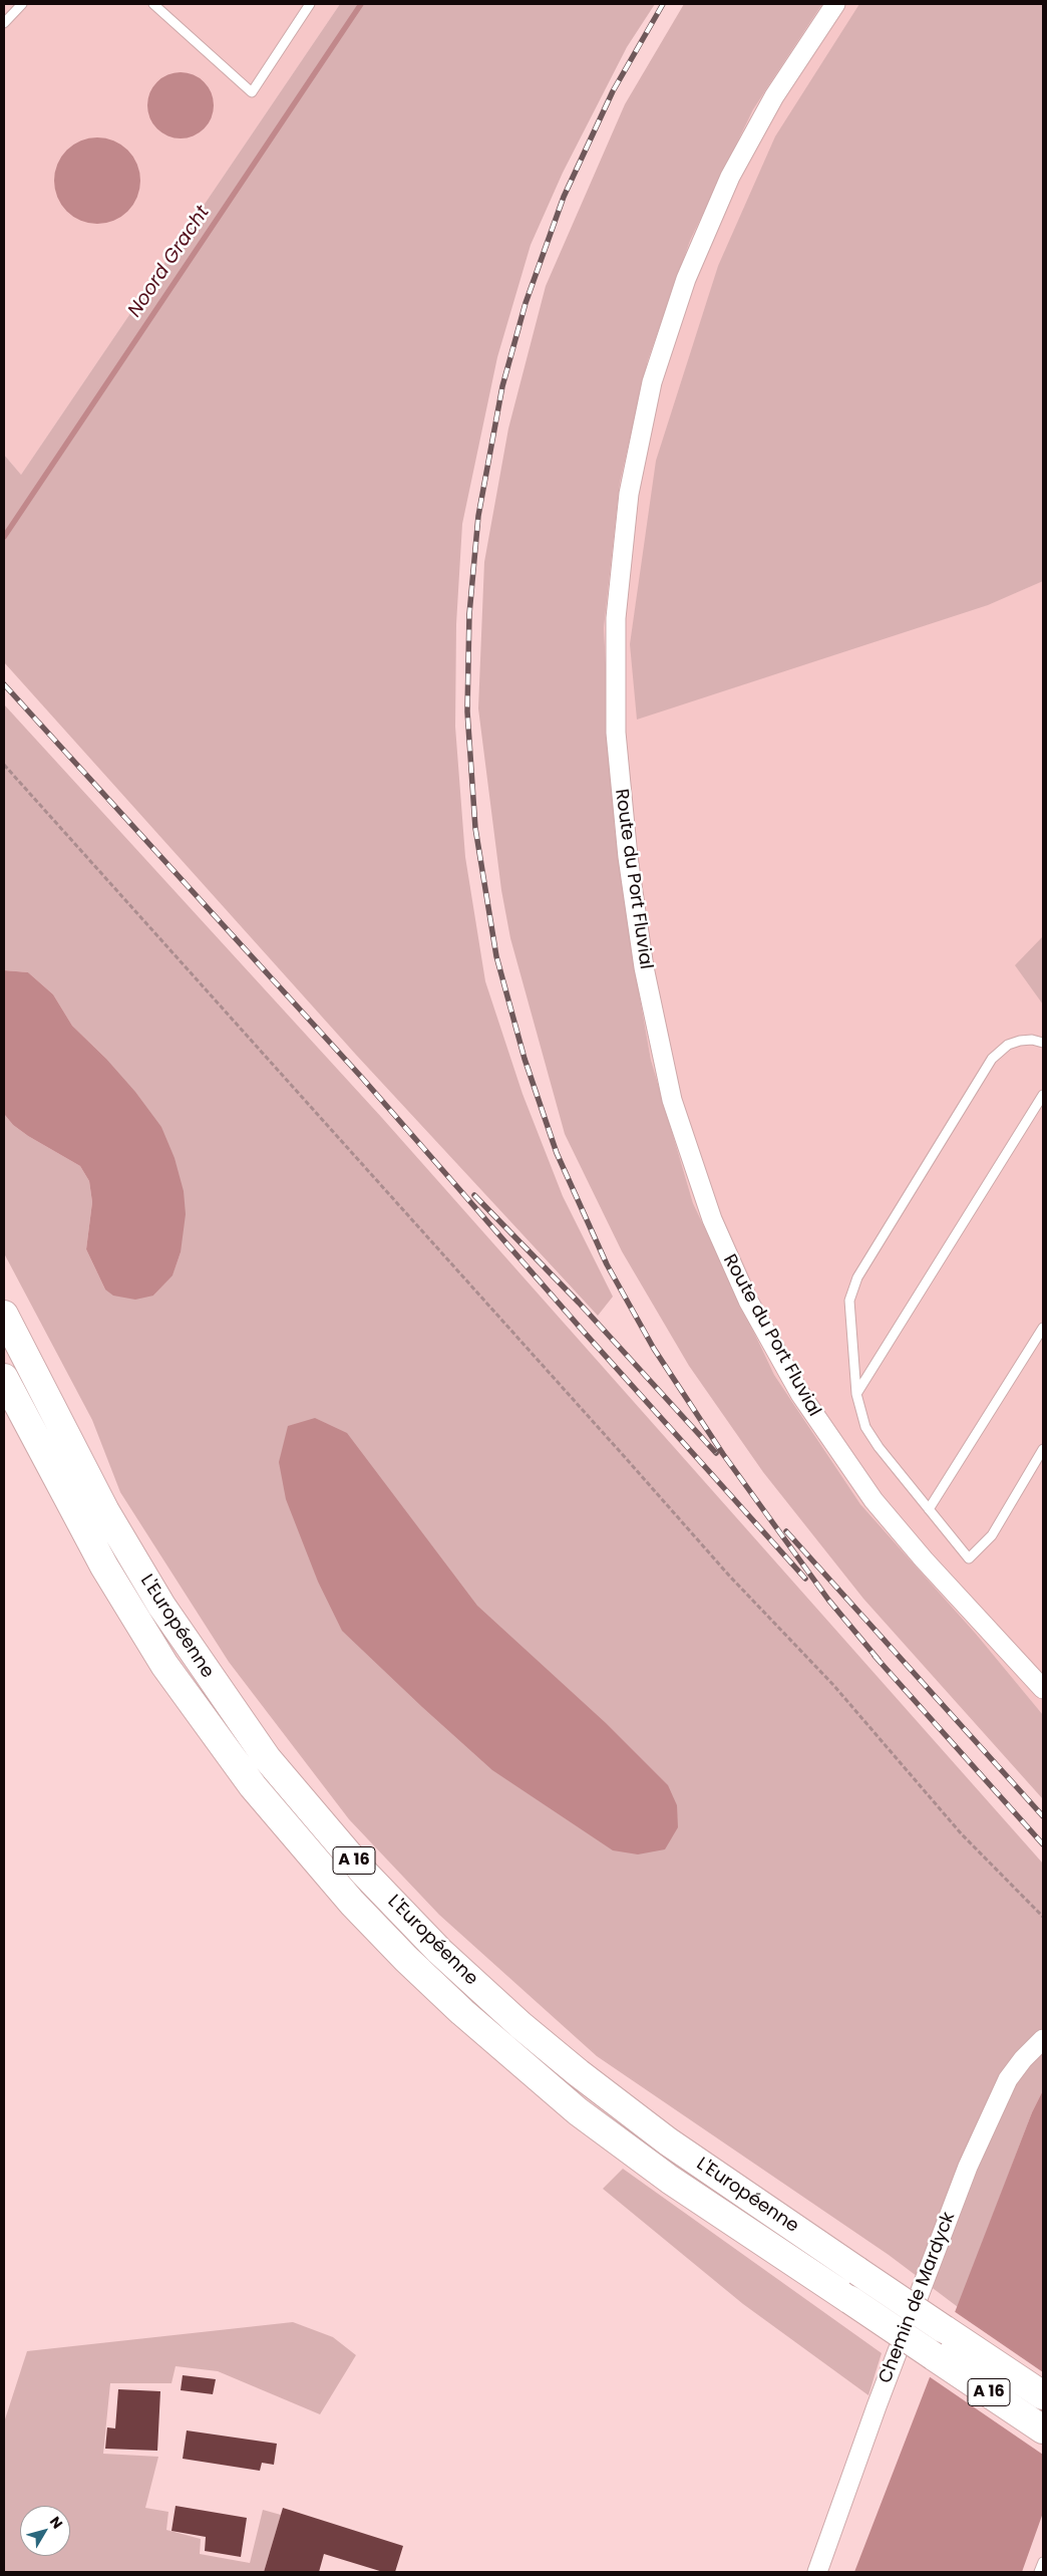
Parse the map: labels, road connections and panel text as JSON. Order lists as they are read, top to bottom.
{
  "streets": {
    "highway": ["L'Européenne", "A 16"],
    "street": ["Route du Port Fluvial", "Chemin de Mardyck"]
  },
  "water": ["Noord Gracht"],
  "north": "top right"
}
